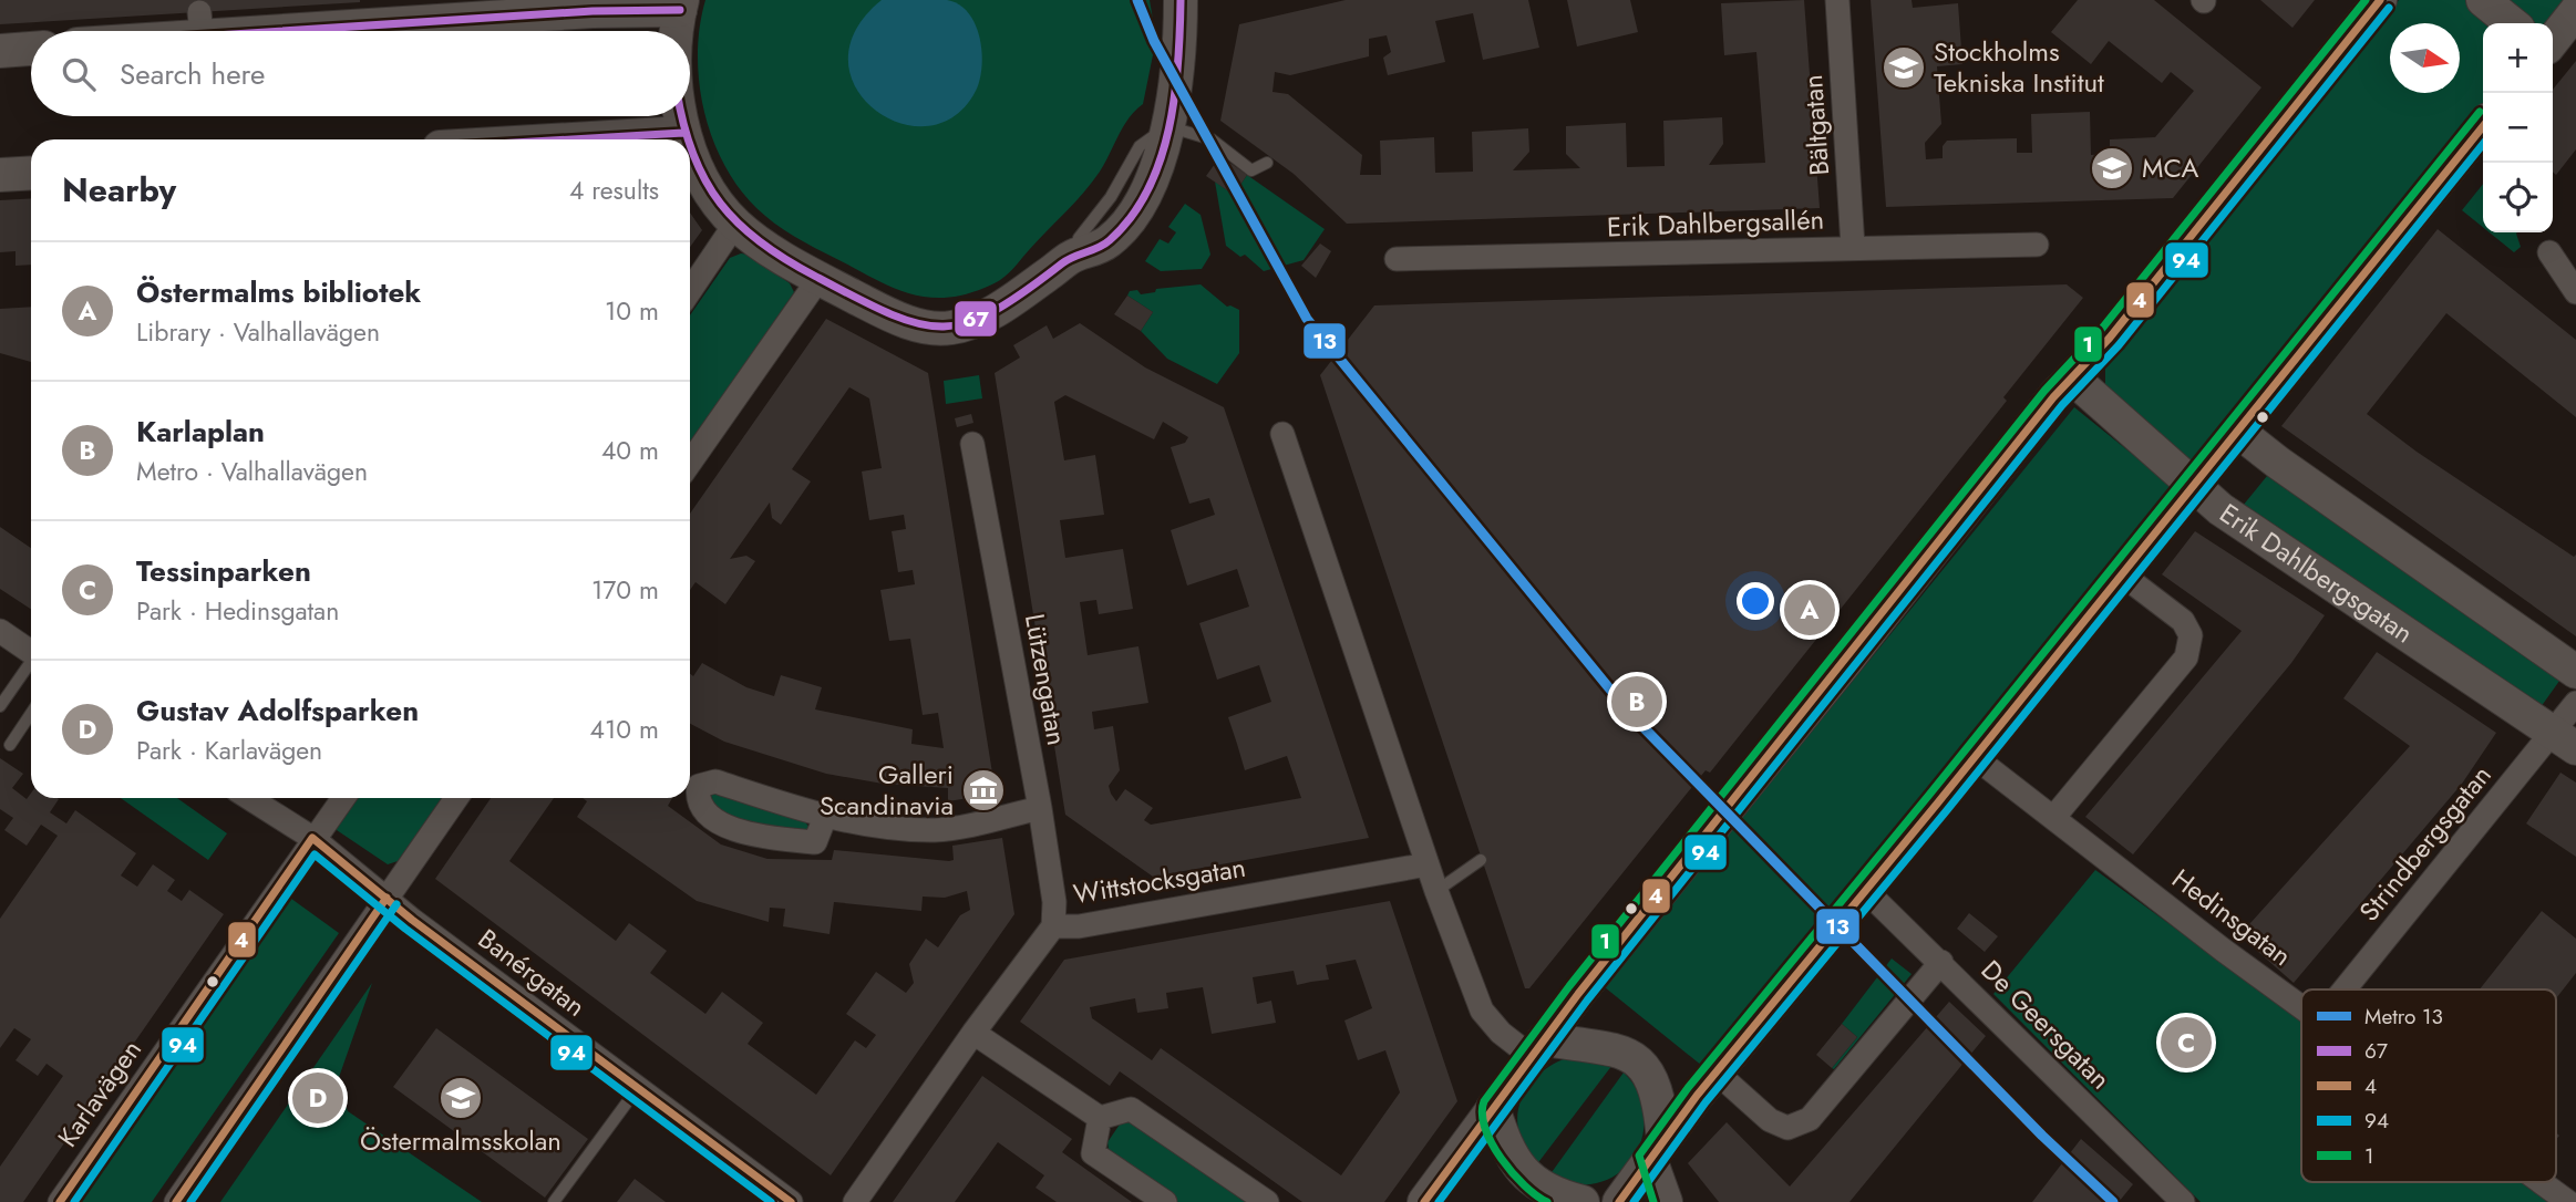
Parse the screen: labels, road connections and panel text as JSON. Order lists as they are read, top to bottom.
{
  "streets": {
    "main road": ["Erik Dahlbergsgatan"],
    "street": [
      "Bältgatan",
      "Erik Dahlbergsallén",
      "Lützengatan",
      "Strindbergsgatan",
      "Wittstocksgatan",
      "Hedinsgatan",
      "Banérgatan",
      "De Geersgatan",
      "Karlavägen"
    ]
  },
  "crossings": [
    ["Bältgatan", "Erik Dahlbergsallén"],
    ["Erik Dahlbergsgatan", "Strindbergsgatan"],
    ["Lützengatan", "Wittstocksgatan"],
    ["Banérgatan", "Karlavägen"]
  ],
  "places": {
    "school or university": ["Stockholms Tekniska Institut", "MCA", "Östermalmsskolan"],
    "museum": ["Galleri Scandinavia"]
  },
  "lines": [
    "metro line 13",
    "transit line 67",
    "transit line 4",
    "transit line 1",
    "transit line 94"
  ],
  "legend": [
    "Metro 13",
    "67",
    "4",
    "94",
    "1"
  ],
  "north": "right",
  "page": {
    "map_buttons": ["+", "−"],
    "search": "Search here",
    "heading": ["Nearby", "4 results"],
    "list": [
      {
        "mark": "A",
        "name": "Östermalms bibliotek",
        "note": "Library · Valhallavägen",
        "value": "10 m"
      },
      {
        "mark": "B",
        "name": "Karlaplan",
        "note": "Metro · Valhallavägen",
        "value": "40 m"
      },
      {
        "mark": "C",
        "name": "Tessinparken",
        "note": "Park · Hedinsgatan",
        "value": "170 m"
      },
      {
        "mark": "D",
        "name": "Gustav Adolfsparken",
        "note": "Park · Karlavägen",
        "value": "410 m"
      }
    ],
    "pins": [
      "A",
      "B",
      "C",
      "D"
    ]
  }
}
